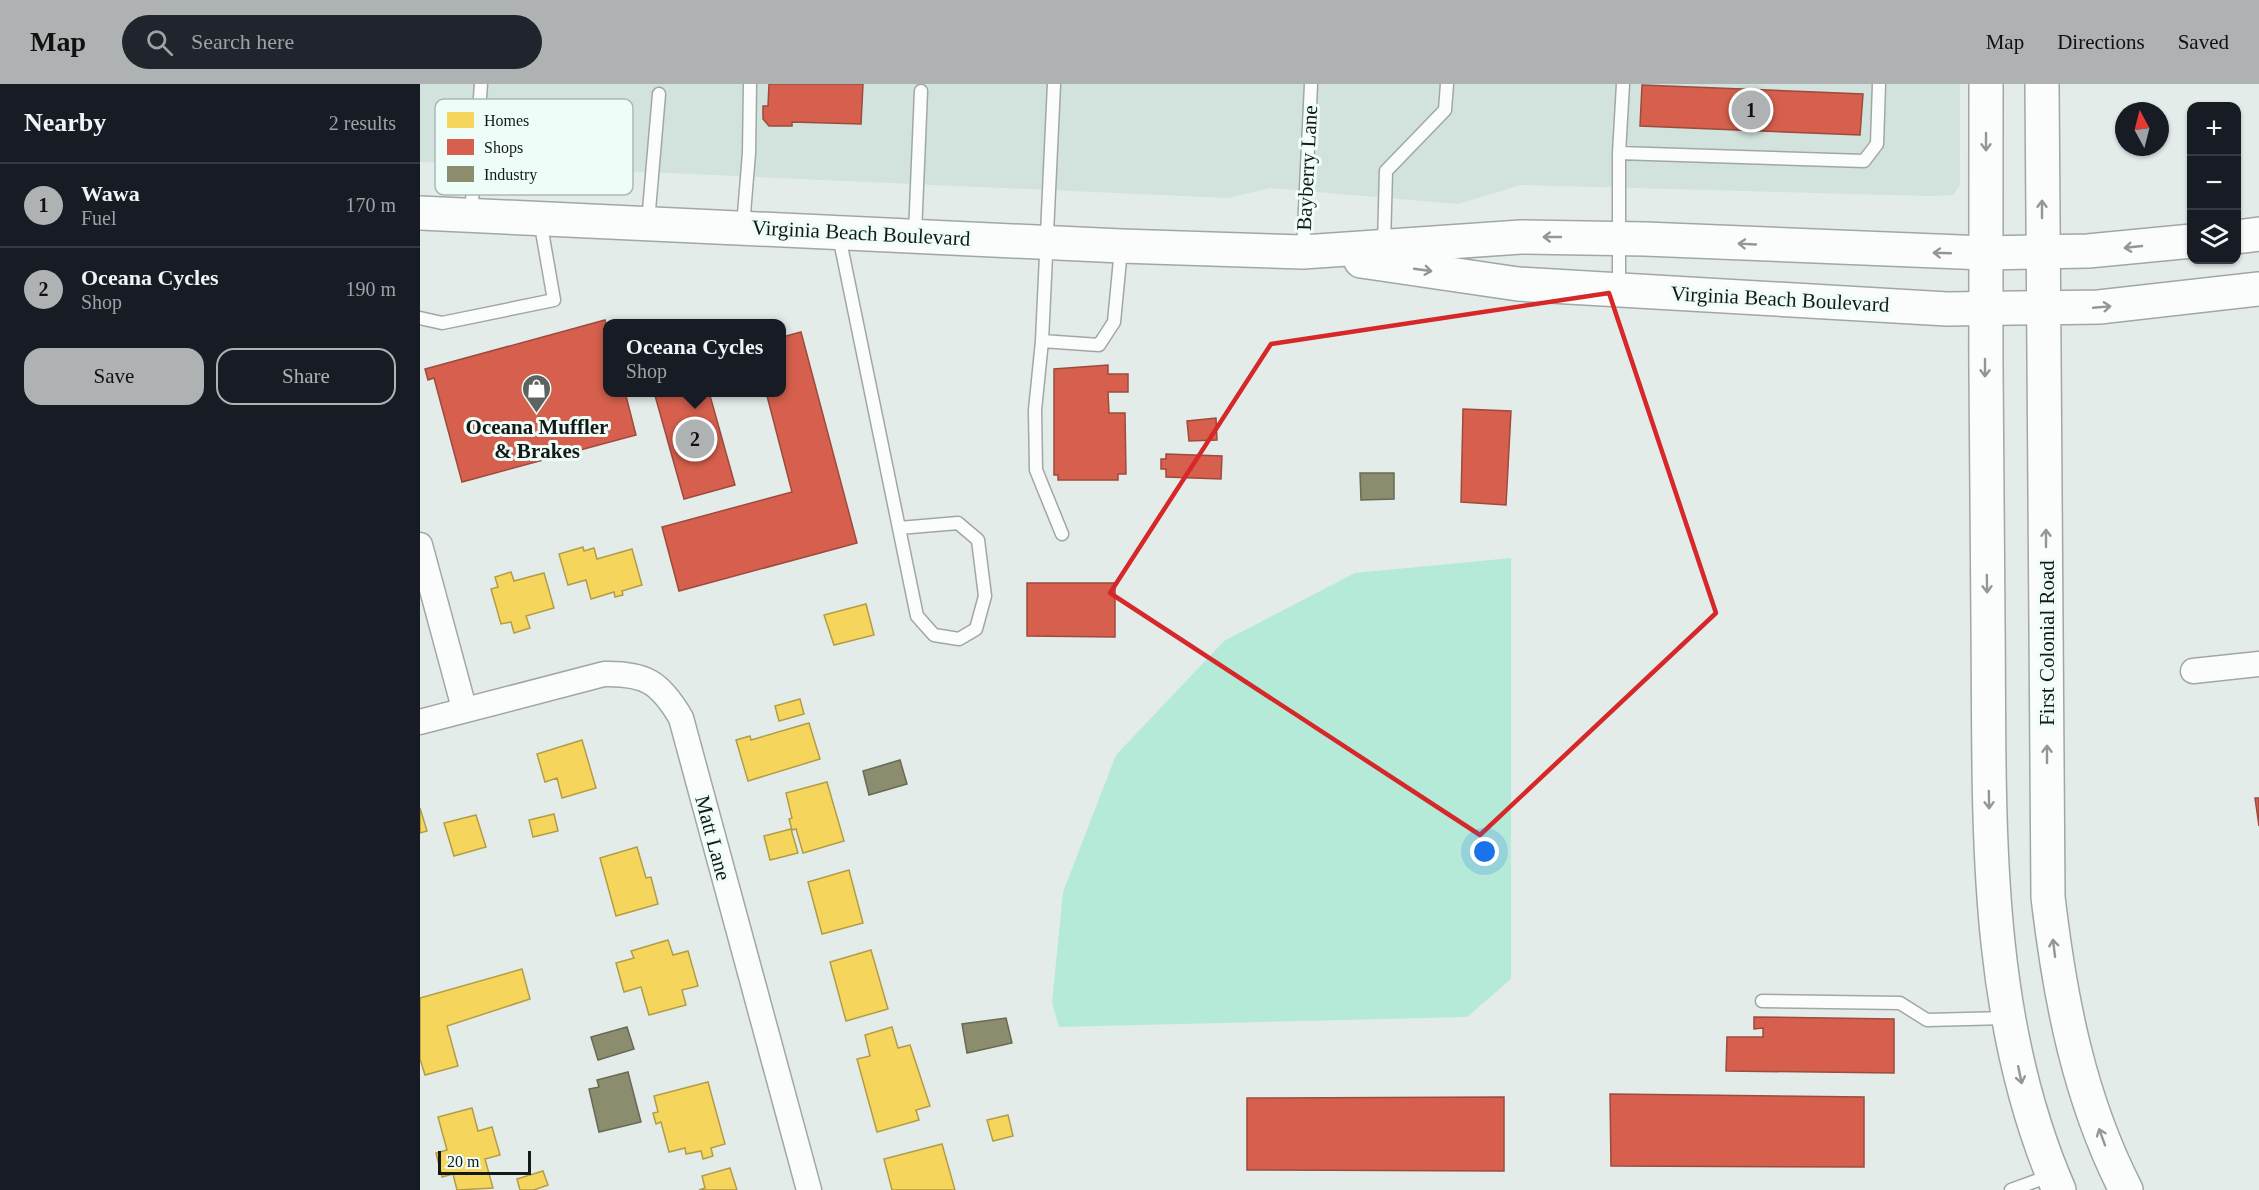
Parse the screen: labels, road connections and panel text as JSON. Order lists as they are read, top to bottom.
{
  "streets": {
    "main road": ["Virginia Beach Boulevard", "First Colonial Road"],
    "street": ["Matt Lane"],
    "lane": ["Bayberry Lane"]
  },
  "crossings": [
    ["Bayberry Lane", "Virginia Beach Boulevard"],
    ["Virginia Beach Boulevard", "First Colonial Road"]
  ],
  "places": {
    "shop": ["Oceana Muffler & Brakes"]
  },
  "legend": ["Homes", "Shops", "Industry"],
  "scale_bar": "20 m",
  "north": "top",
  "page": {
    "header": "Map",
    "search": "Search here",
    "nav": ["Map", "Directions", "Saved"],
    "heading": ["Nearby", "2 results"],
    "pins": ["1", "2"],
    "map_buttons": ["+", "−"],
    "list": [
      {
        "mark": "1",
        "name": "Wawa",
        "note": "Fuel",
        "value": "170 m"
      },
      {
        "mark": "2",
        "name": "Oceana Cycles",
        "note": "Shop",
        "value": "190 m"
      }
    ],
    "popup": ["Oceana Cycles", "Shop"],
    "buttons": ["Save", "Share"],
    "scale": "20 m"
  }
}
